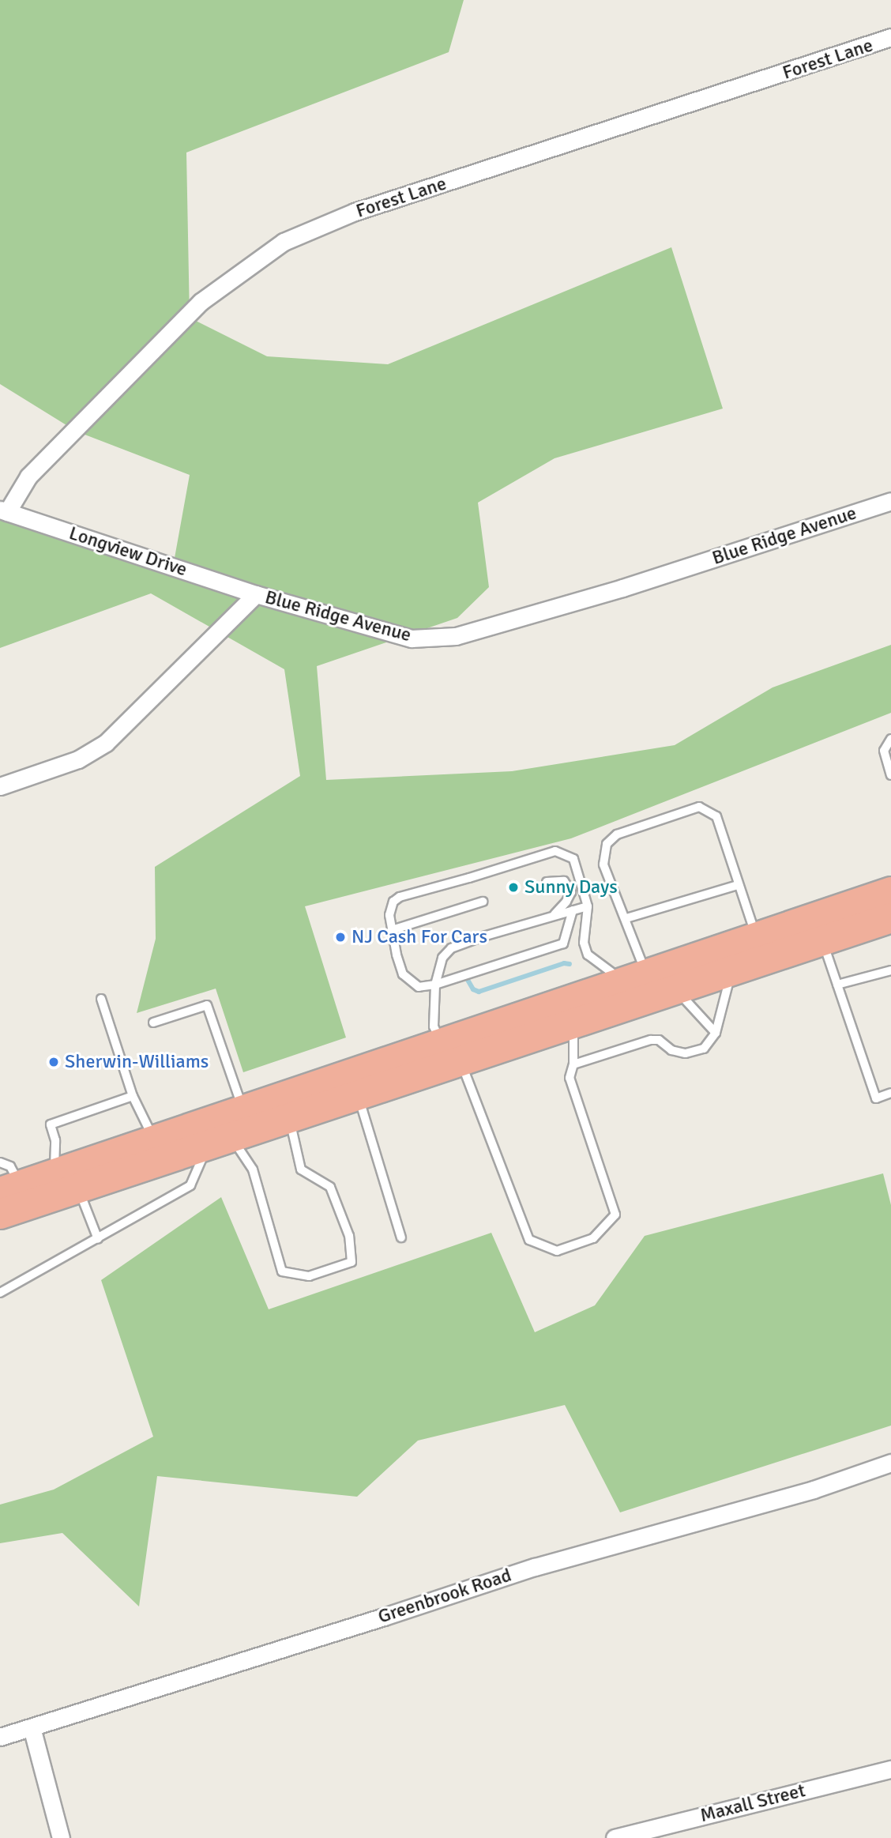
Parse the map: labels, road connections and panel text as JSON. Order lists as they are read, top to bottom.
{
  "streets": {
    "street": [
      "Forest Lane",
      "Blue Ridge Avenue",
      "Longview Drive",
      "Greenbrook Road",
      "Maxall Street"
    ]
  },
  "crossings": [
    ["Forest Lane", "Longview Drive"],
    ["Blue Ridge Avenue", "Longview Drive"]
  ],
  "places": ["Sunny Days", "NJ Cash For Cars", "Sherwin-Williams"]
}
